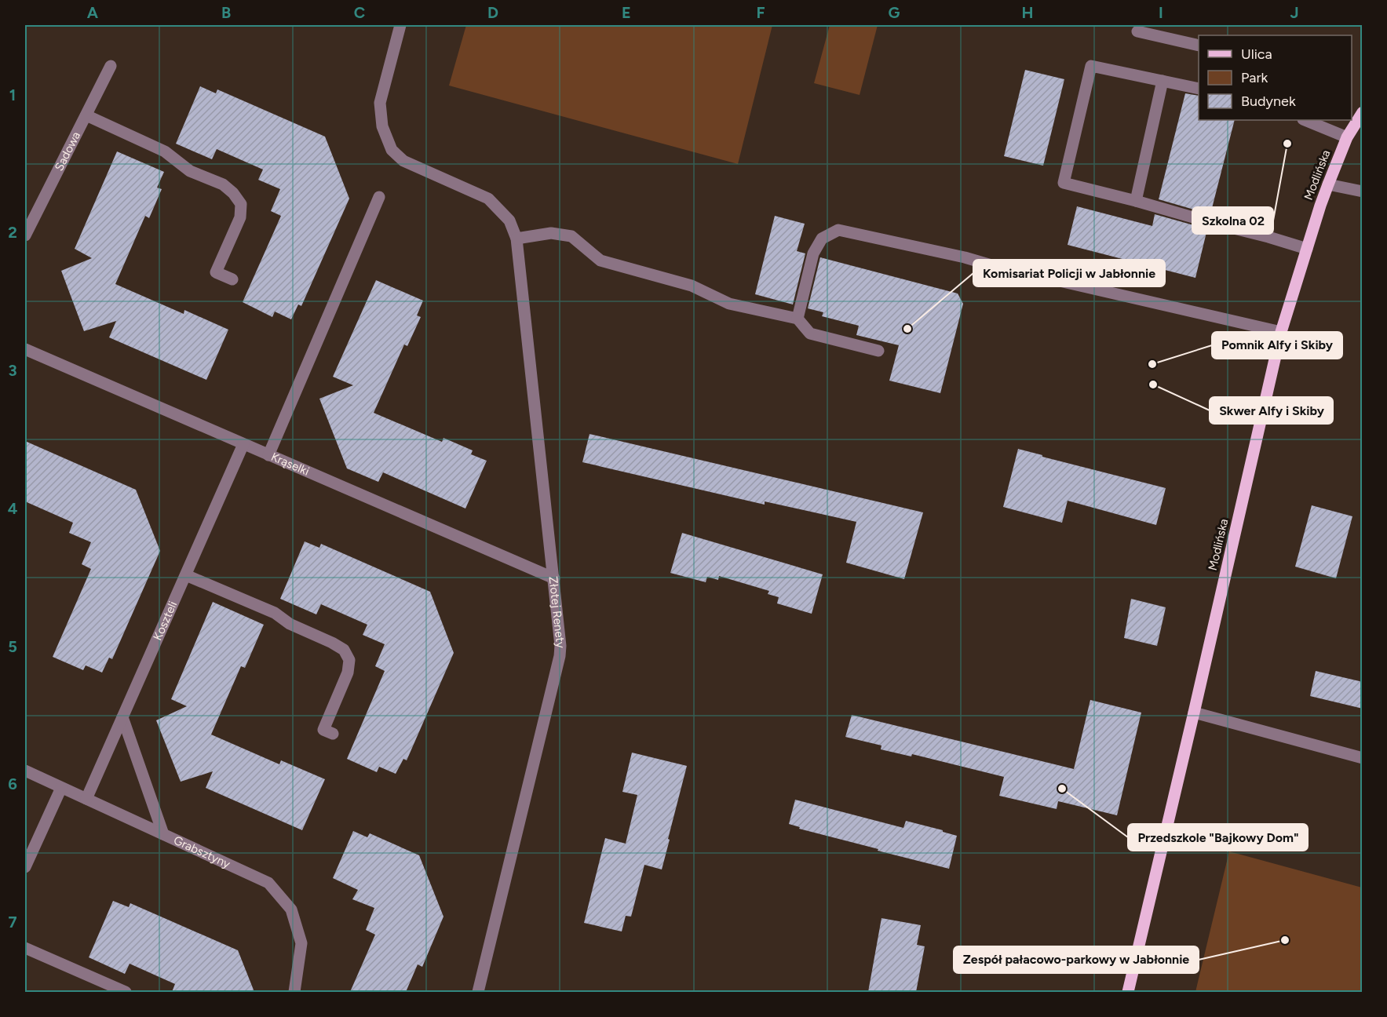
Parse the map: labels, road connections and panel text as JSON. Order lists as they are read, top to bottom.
{
  "streets": {
    "main road": ["Modlińska"],
    "street": [
      "Sadowa",
      "Krąselki",
      "Złotej Renety",
      "Koszteli",
      "Grabsztyny"
    ]
  },
  "crossings": [
    ["Krąselki", "Złotej Renety"],
    ["Krąselki", "Koszteli"],
    ["Koszteli", "Grabsztyny"]
  ],
  "places": [
    "Szkolna 02",
    "Komisariat Policji w Jabłonnie",
    "Pomnik Alfy i Skiby",
    "Skwer Alfy i Skiby",
    "Przedszkole \"Bajkowy Dom\"",
    "Zespół pałacowo-parkowy w Jabłonnie"
  ],
  "legend": ["Ulica", "Park", "Budynek"],
  "grid": {
    "columns": [
      "A",
      "B",
      "C",
      "D",
      "E",
      "F",
      "G",
      "H",
      "I",
      "J"
    ],
    "rows": [
      "1",
      "2",
      "3",
      "4",
      "5",
      "6",
      "7"
    ]
  }
}
